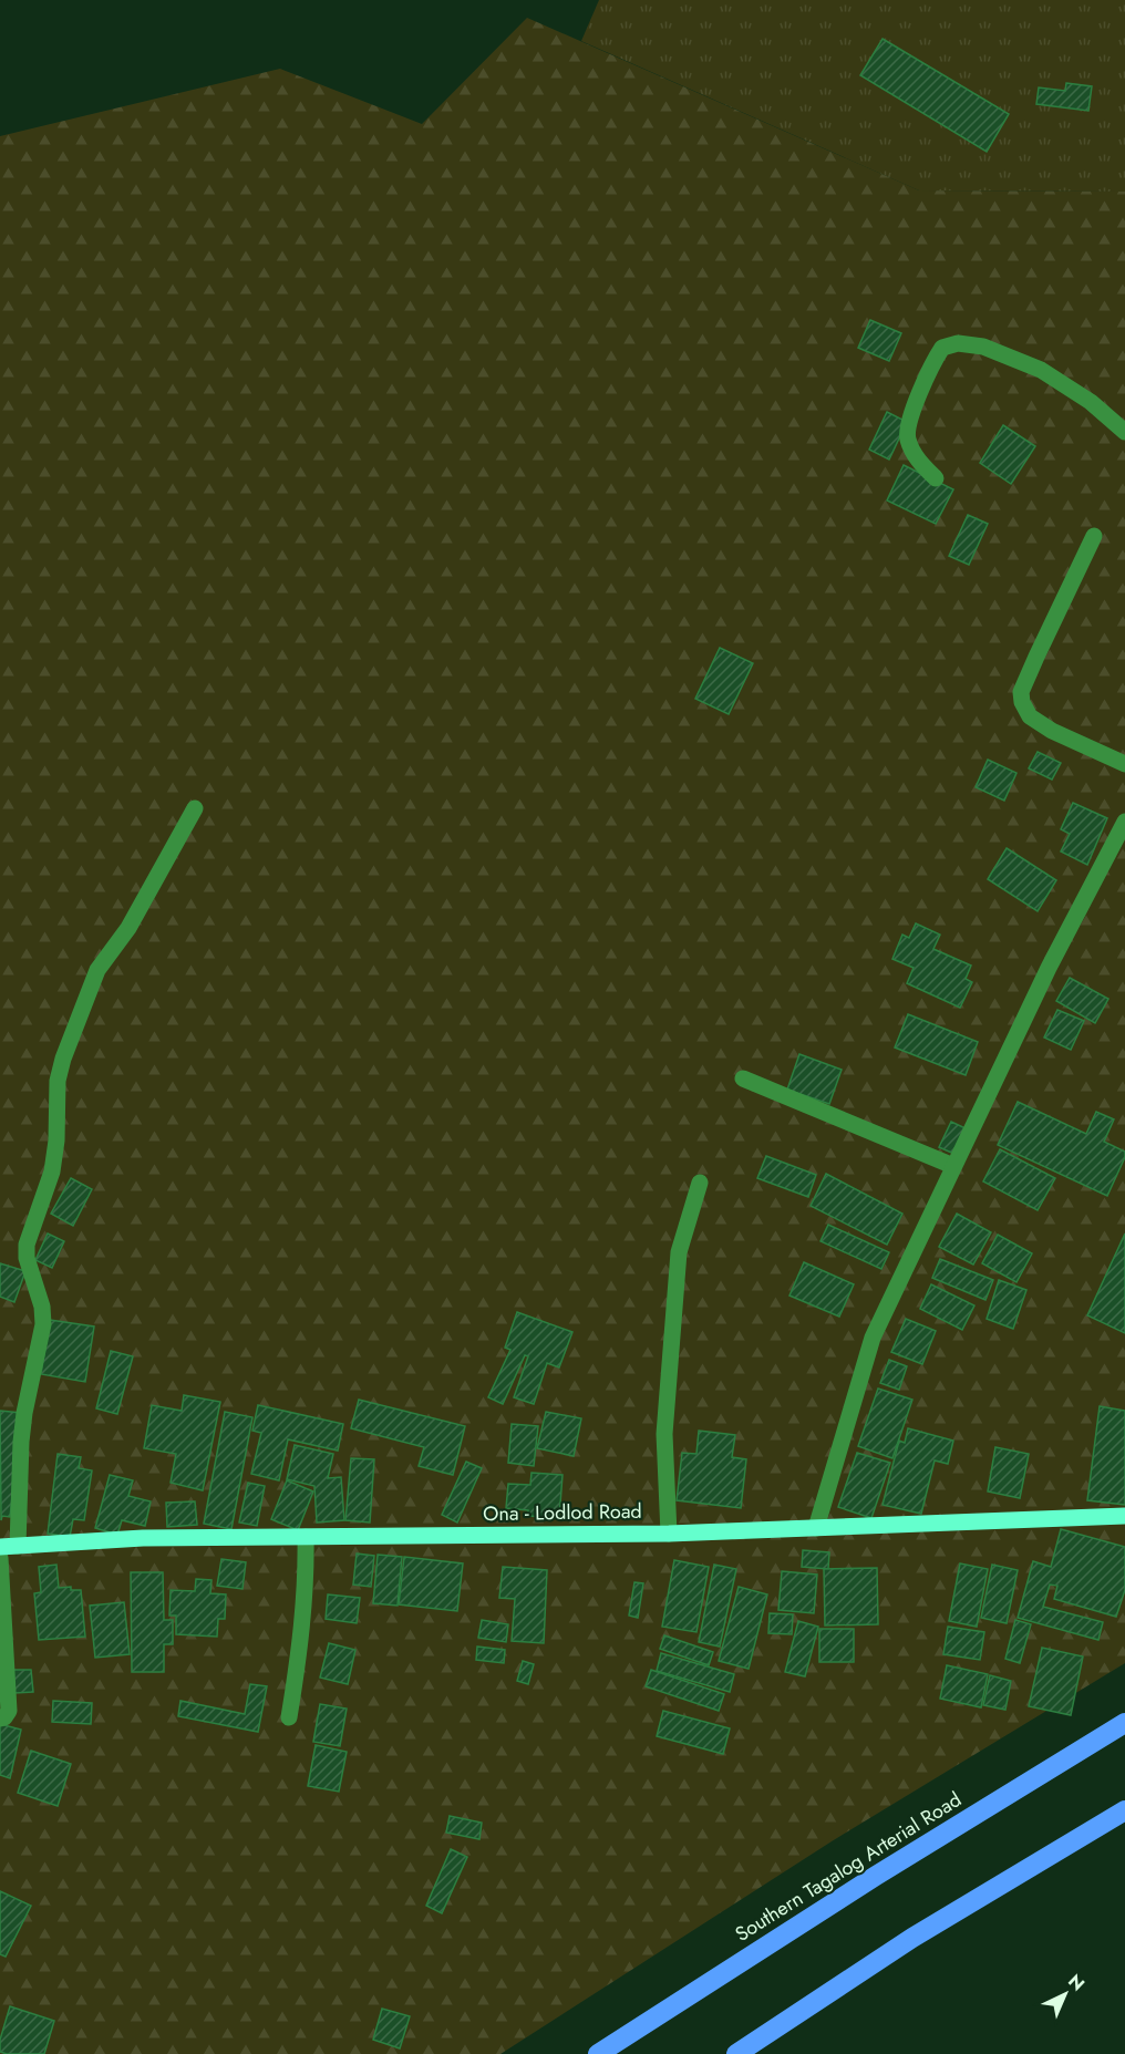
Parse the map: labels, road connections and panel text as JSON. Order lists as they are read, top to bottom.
{
  "streets": {
    "highway": ["Southern Tagalog Arterial Road"],
    "main road": ["Ona - Lodlod Road"]
  },
  "north": "top right"
}
